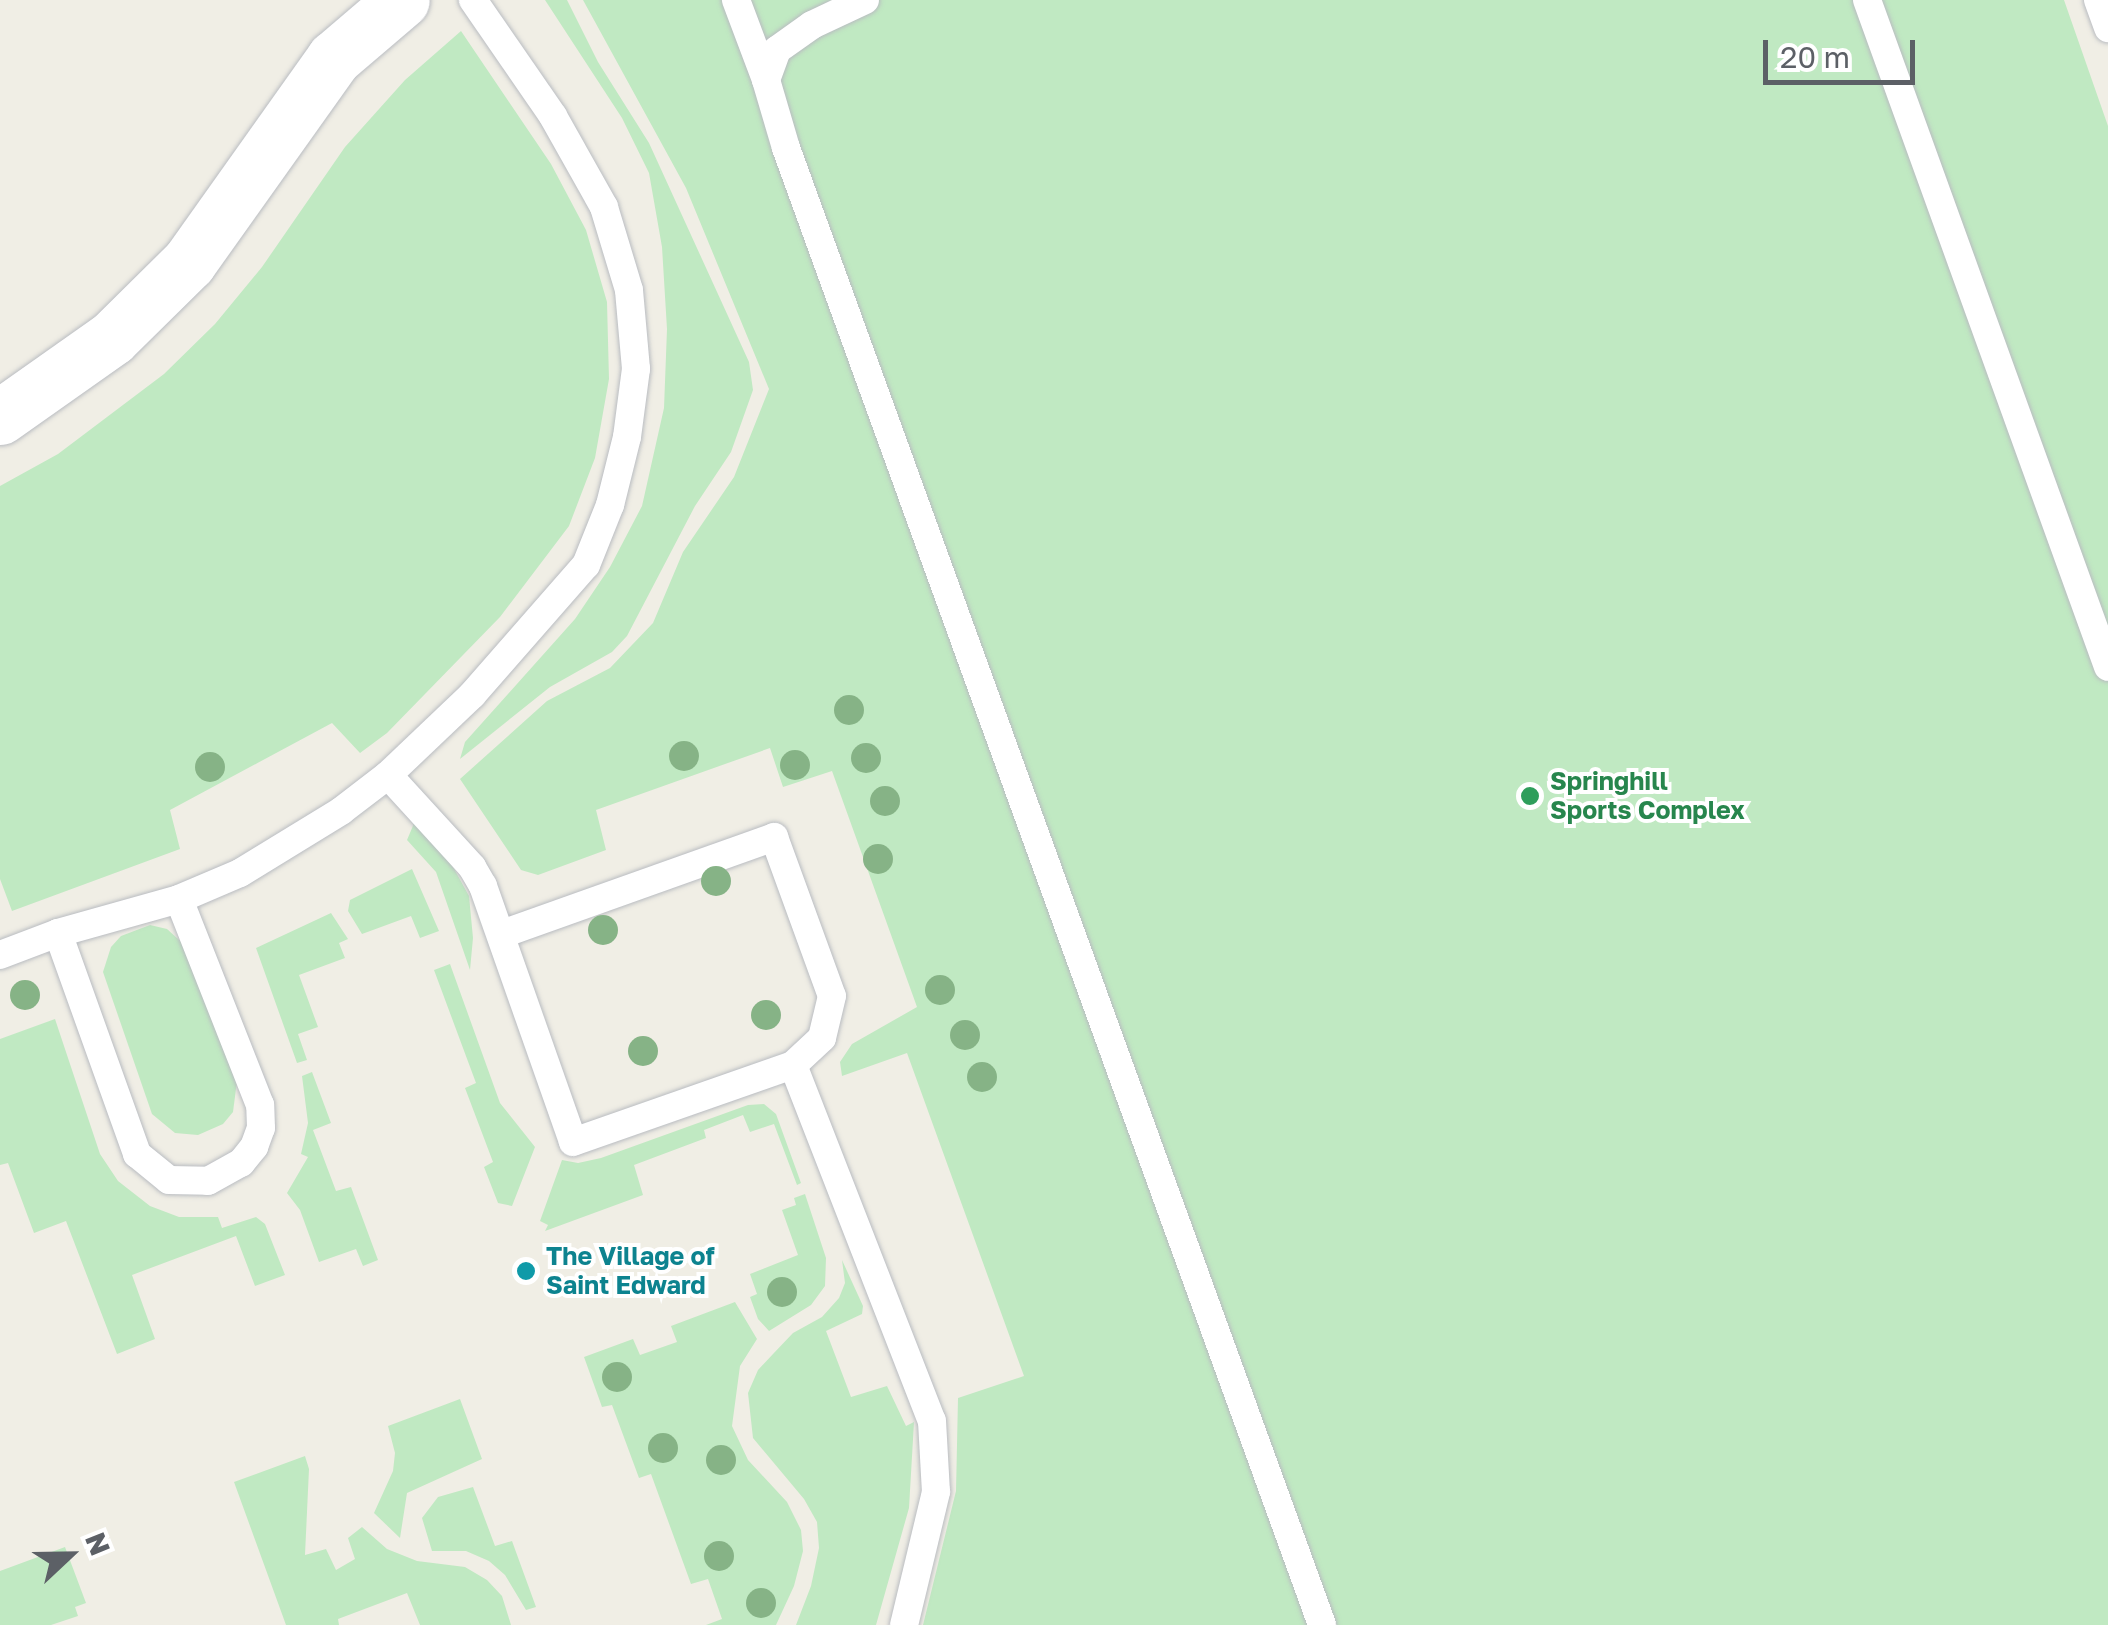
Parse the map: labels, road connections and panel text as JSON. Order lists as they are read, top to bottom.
{
  "places": ["Springhill Sports Complex", "The Village of Saint Edward"],
  "scale_bar": "20 m",
  "north": "right"
}
